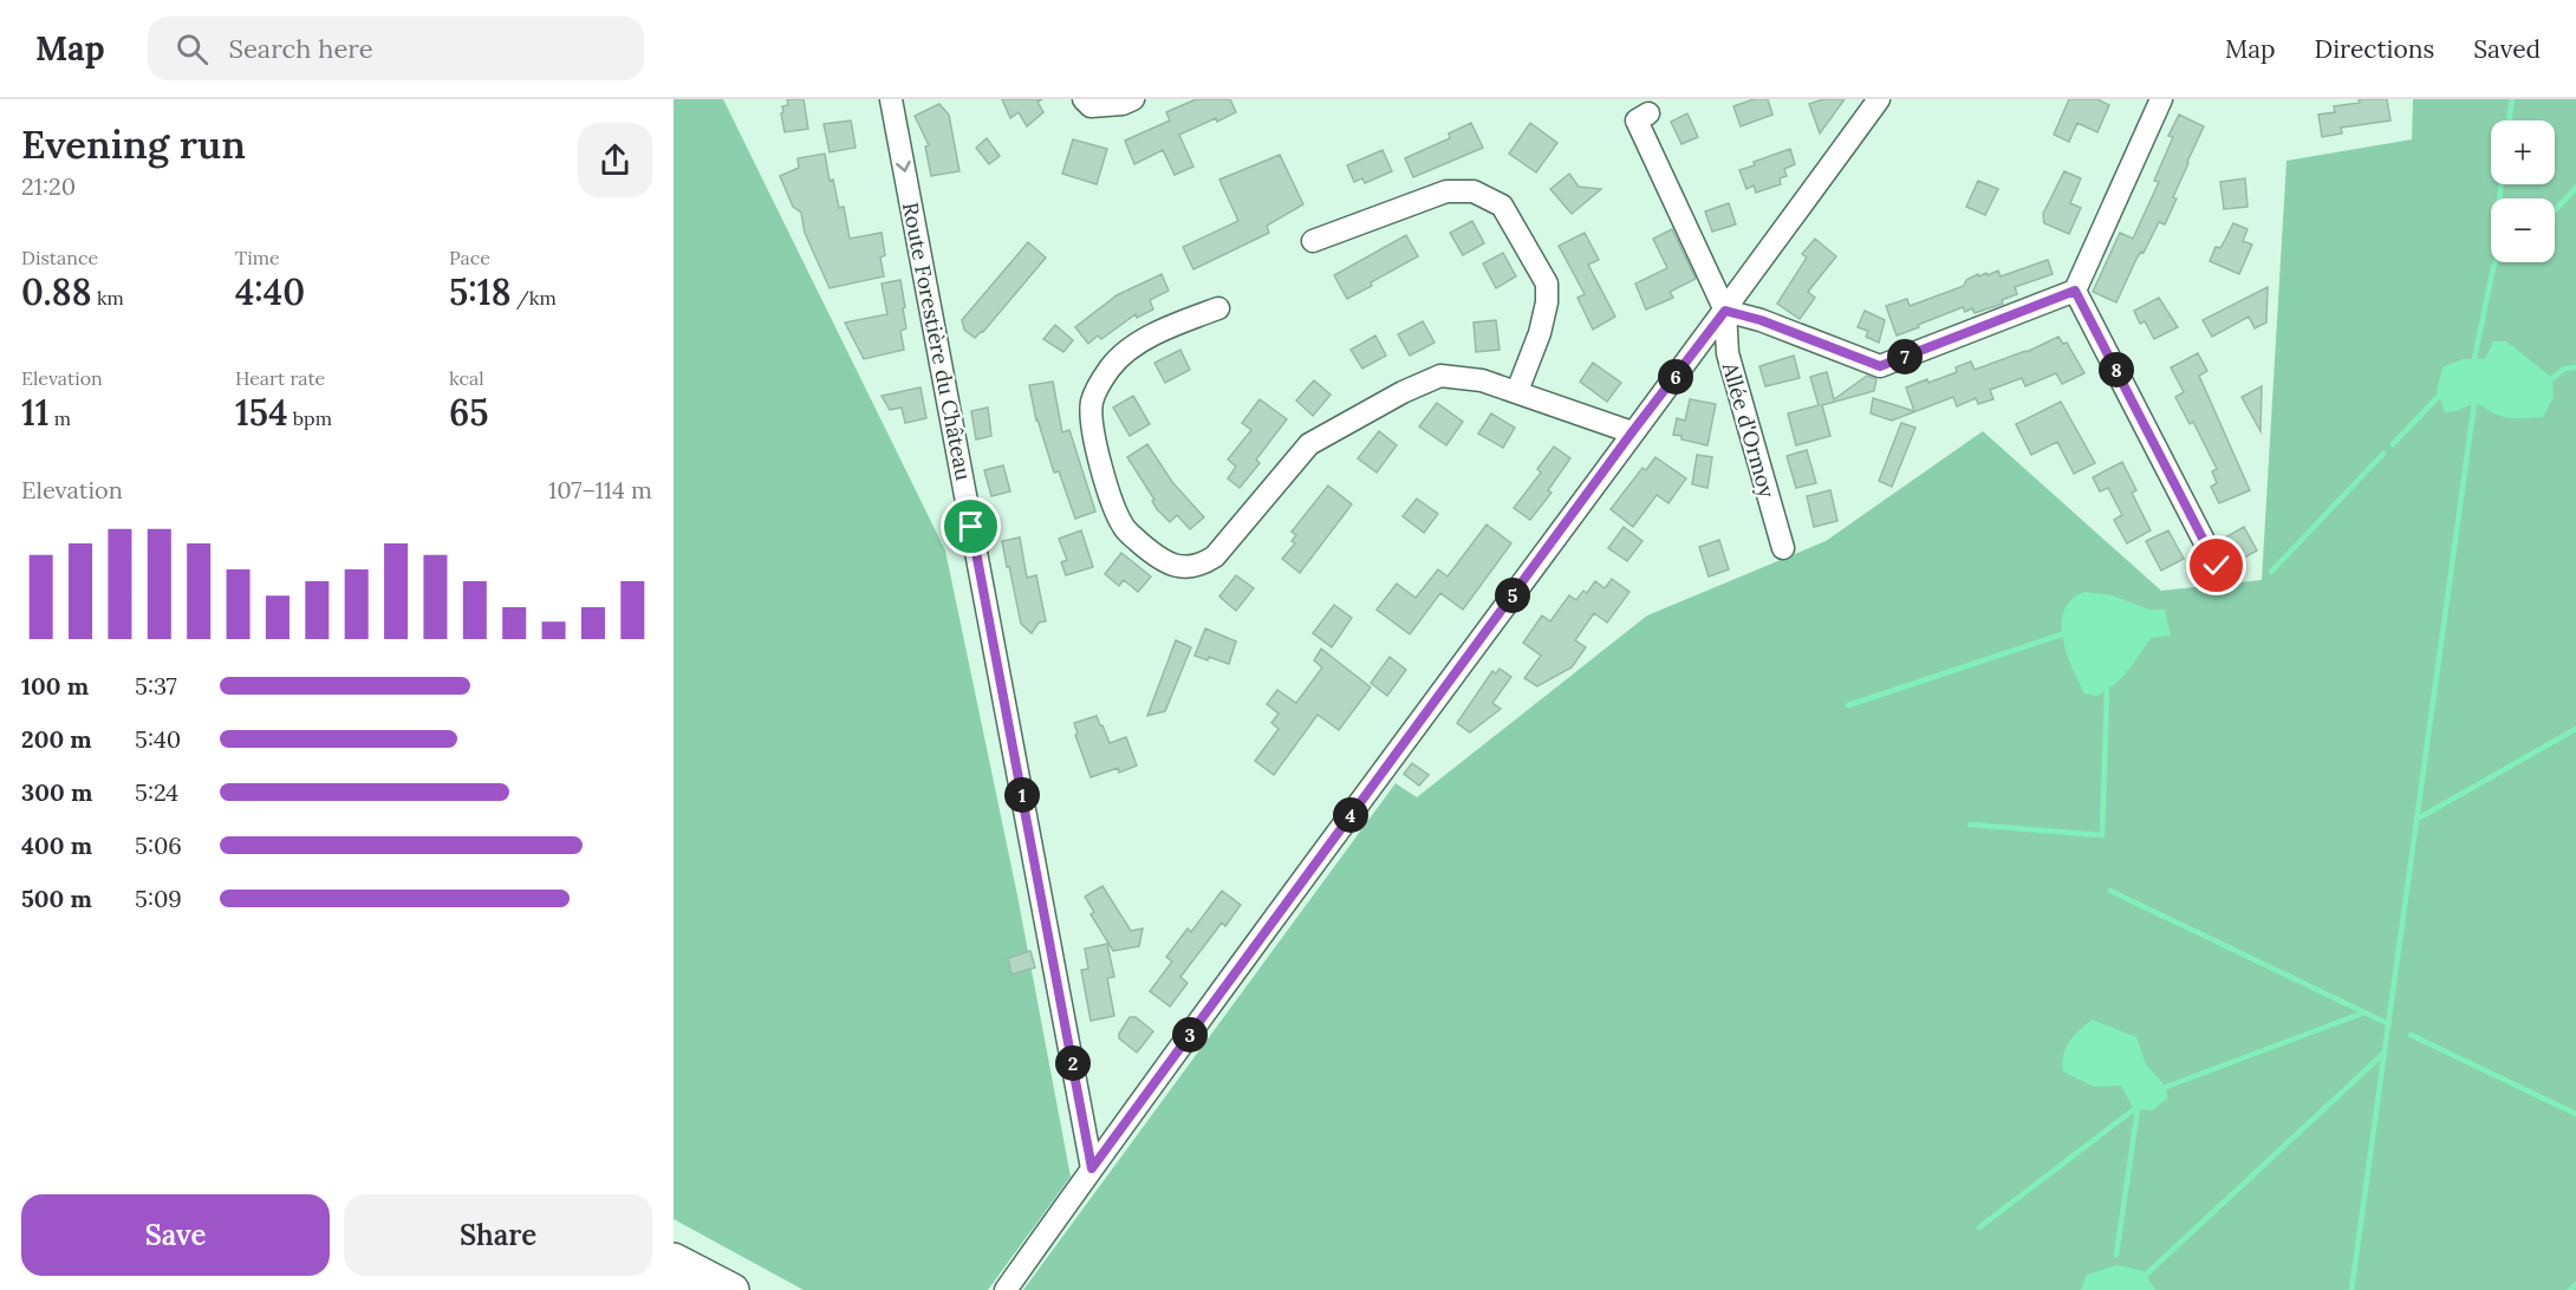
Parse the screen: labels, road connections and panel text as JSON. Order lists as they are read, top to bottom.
{
  "streets": {
    "street": ["Route Forestière du Château", "Allée d'Ormoy"]
  },
  "one_way": ["Route Forestière du Château"],
  "page": {
    "header": "Map",
    "search": "Search here",
    "nav": ["Map", "Directions", "Saved"],
    "heading": ["Evening run", "21:20"],
    "map_buttons": ["+", "−"],
    "stats": [
      ["Distance", "0.88 km"],
      ["Time", "4:40"],
      ["Pace", "5:18 /km"],
      ["Elevation", "11 m"],
      ["Heart rate", "154 bpm"],
      ["kcal", "65"]
    ],
    "pins": [
      "7",
      "8",
      "6",
      "5",
      "1",
      "4",
      "3",
      "2"
    ],
    "chart": ["Elevation", "107–114 m"],
    "list": [
      {
        "name": "100 m",
        "note": "5:37"
      },
      {
        "name": "200 m",
        "note": "5:40"
      },
      {
        "name": "300 m",
        "note": "5:24"
      },
      {
        "name": "400 m",
        "note": "5:06"
      },
      {
        "name": "500 m",
        "note": "5:09"
      }
    ],
    "buttons": ["Save", "Share"]
  }
}
